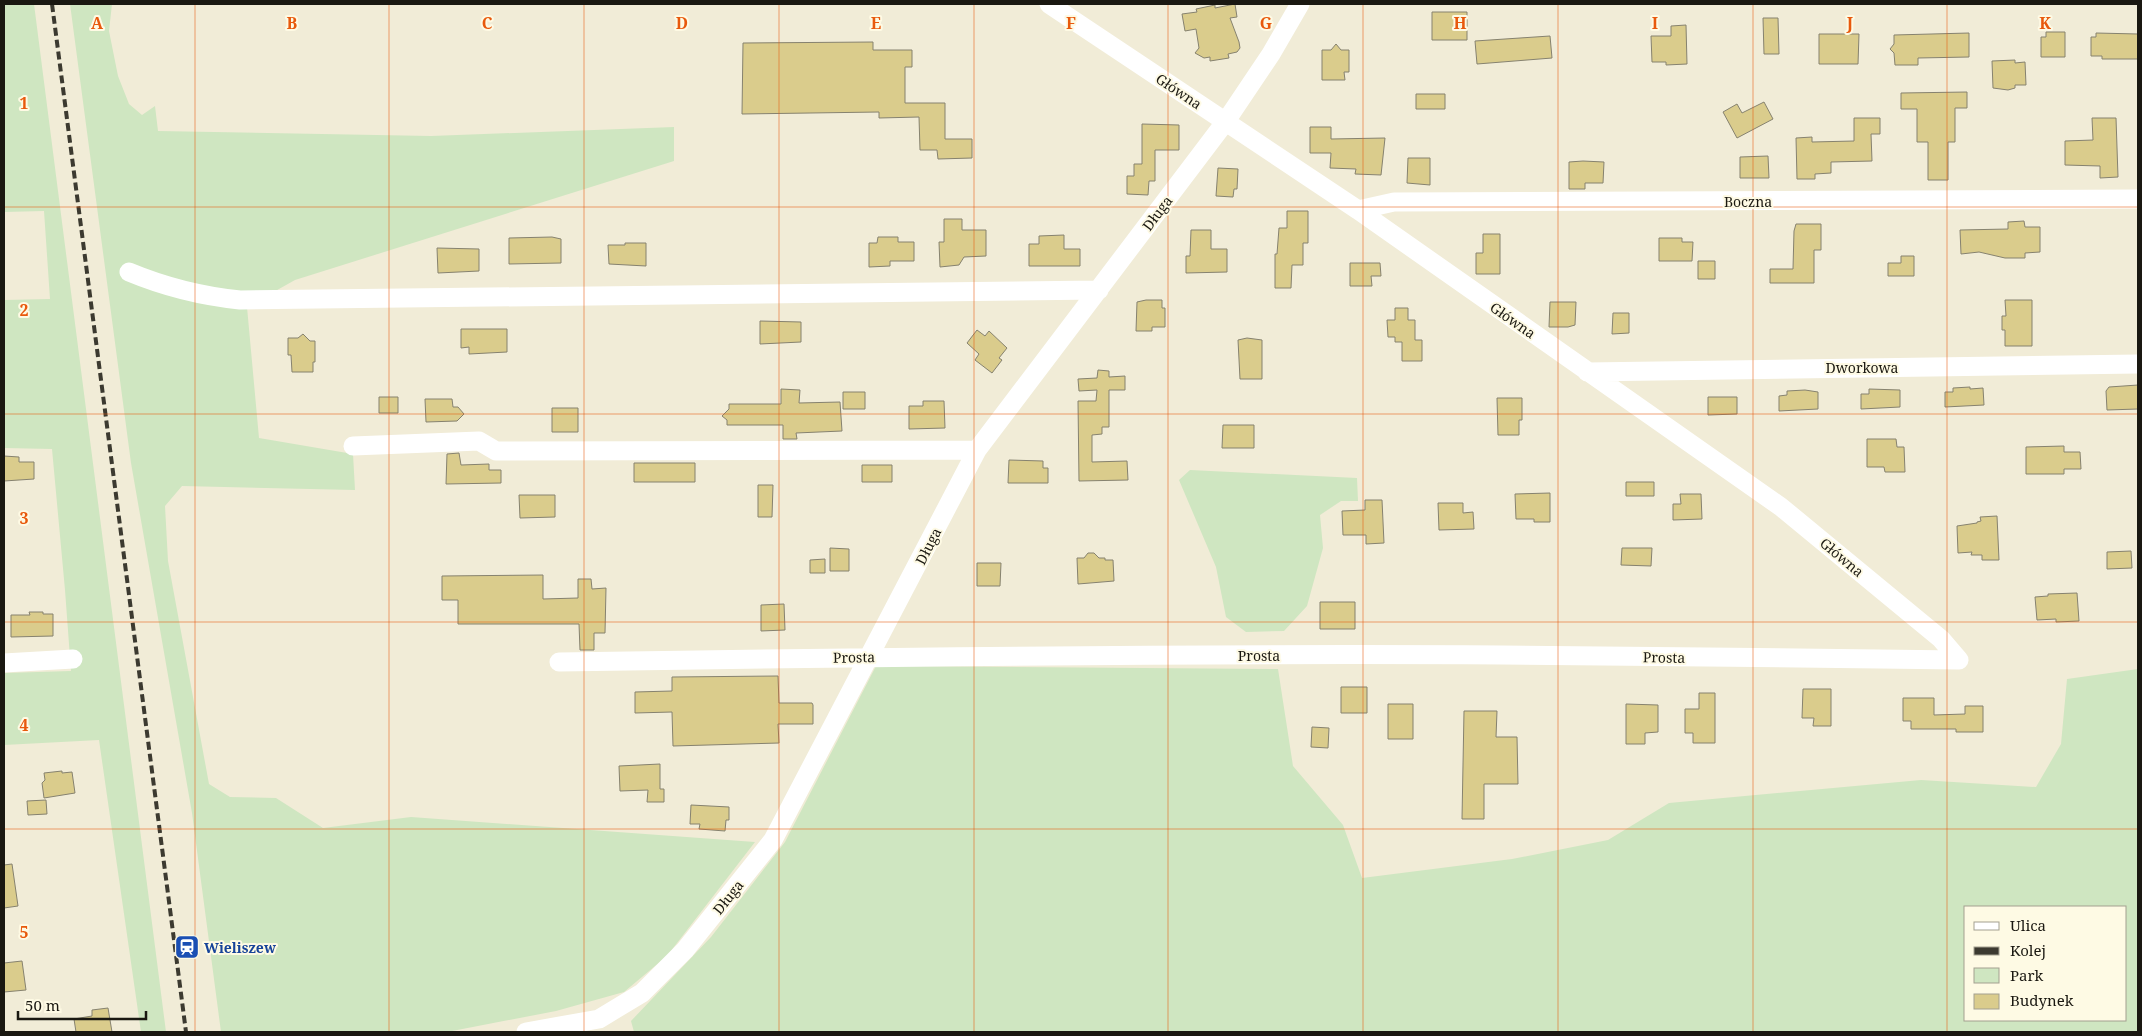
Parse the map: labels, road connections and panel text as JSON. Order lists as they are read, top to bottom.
{
  "streets": {
    "street": [
      "Główna",
      "Boczna",
      "Długa",
      "Dworkowa",
      "Prosta"
    ]
  },
  "crossings": [
    ["Główna", "Boczna"],
    ["Główna", "Długa"],
    ["Główna", "Dworkowa"],
    ["Główna", "Prosta"],
    ["Długa", "Prosta"]
  ],
  "places": {
    "station": ["Wieliszew"]
  },
  "legend": [
    "Ulica",
    "Kolej",
    "Park",
    "Budynek"
  ],
  "scale_bar": "50 m",
  "grid": {
    "columns": [
      "A",
      "B",
      "C",
      "D",
      "E",
      "F",
      "G",
      "H",
      "I",
      "J",
      "K"
    ],
    "rows": [
      "1",
      "2",
      "3",
      "4",
      "5"
    ]
  }
}
